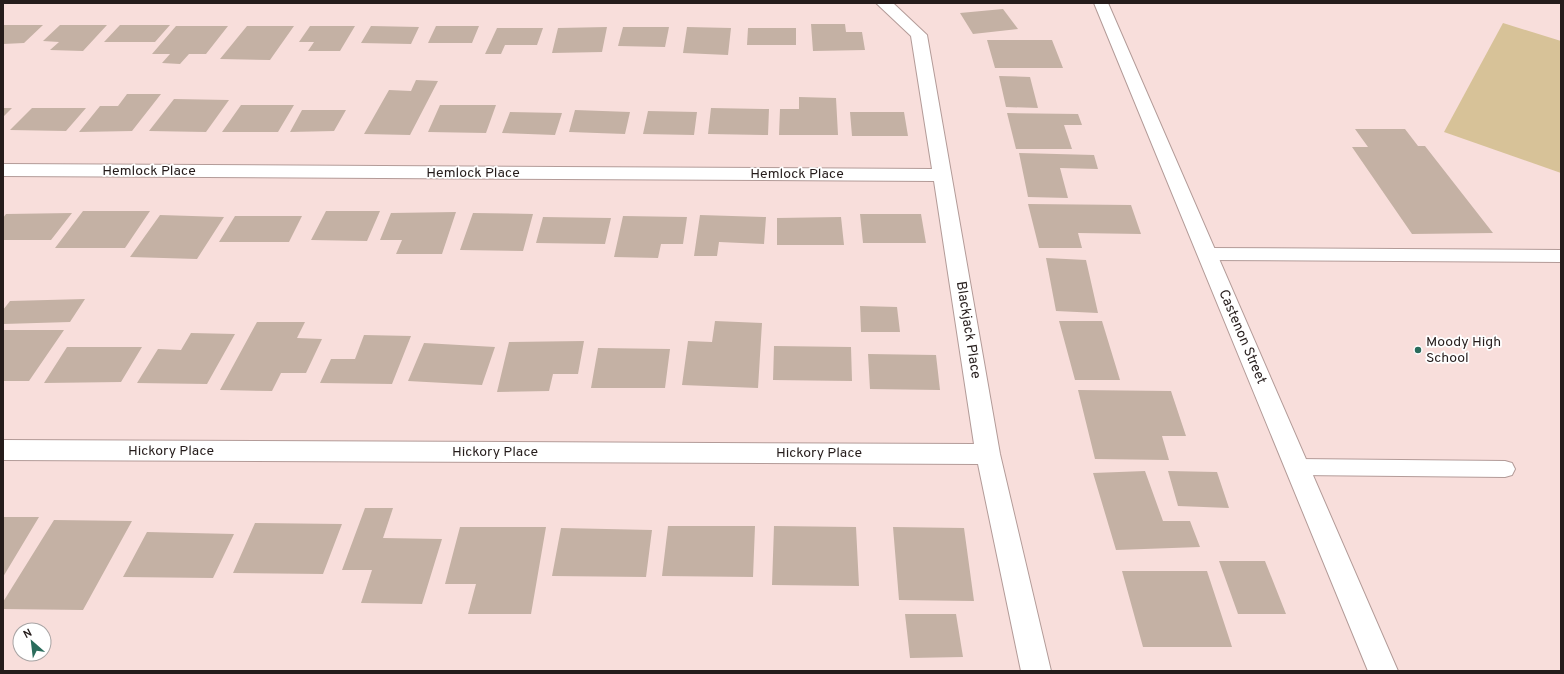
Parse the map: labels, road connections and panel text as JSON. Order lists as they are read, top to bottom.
{
  "streets": {
    "street": [
      "Hemlock Place",
      "Blackjack Place",
      "Castenon Street",
      "Hickory Place"
    ]
  },
  "crossings": [
    ["Hemlock Place", "Blackjack Place"],
    ["Blackjack Place", "Hickory Place"]
  ],
  "places": ["Moody High School"],
  "north": "top left"
}
